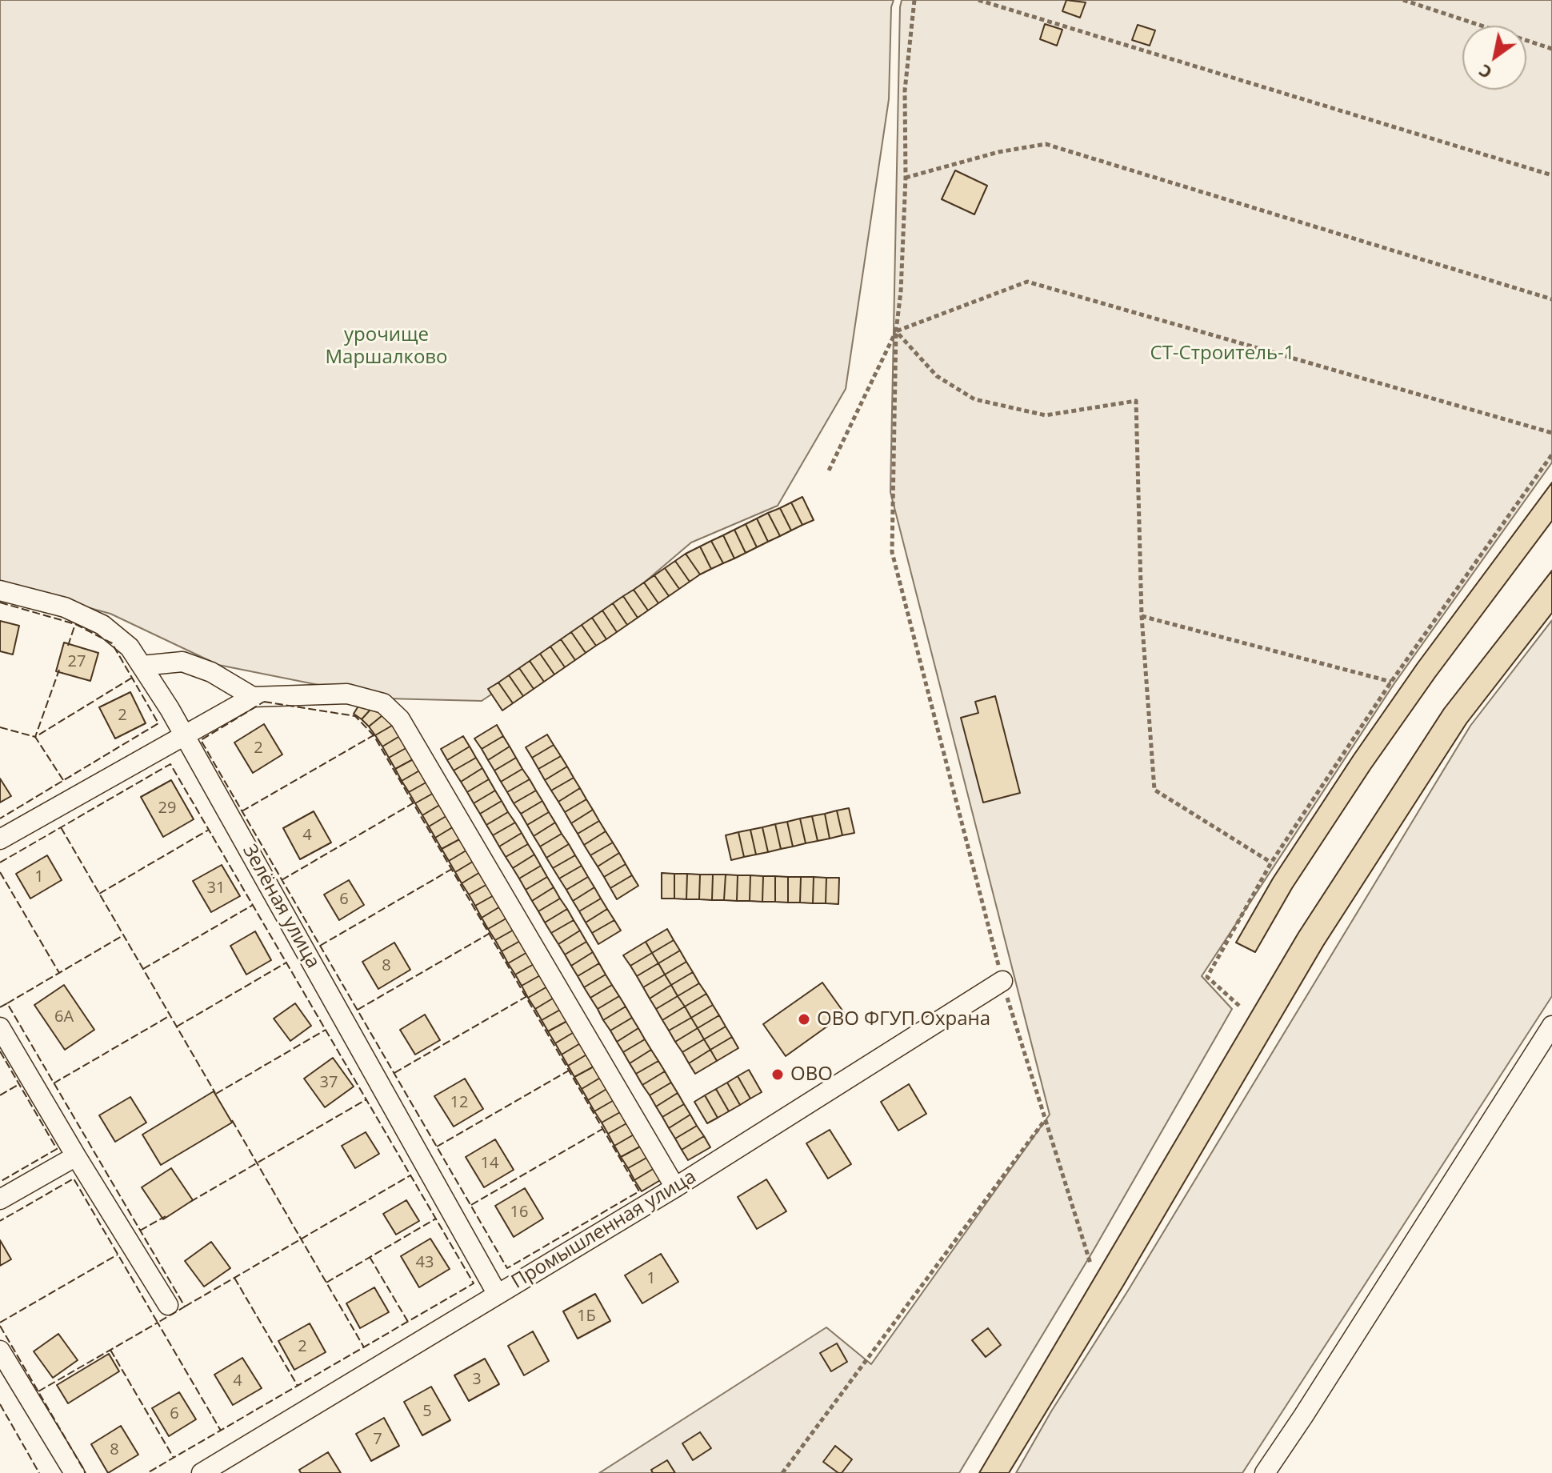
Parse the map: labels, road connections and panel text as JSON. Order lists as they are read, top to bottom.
{
  "streets": {
    "street": ["Зелёная улица", "Промышленная улица"]
  },
  "crossings": [
    ["Зелёная улица", "Промышленная улица"]
  ],
  "parks": ["урочище Маршалково", "СТ-Строитель-1"],
  "places": ["ОВО ФГУП Охрана", "ОВО"],
  "house_numbers": [
    "27",
    "2",
    "2",
    "29",
    "4",
    "1",
    "31",
    "6",
    "8",
    "6А",
    "37",
    "12",
    "14",
    "16",
    "43",
    "1",
    "1Б",
    "2",
    "3",
    "4",
    "5",
    "6",
    "7",
    "8"
  ],
  "north": "bottom left"
}
